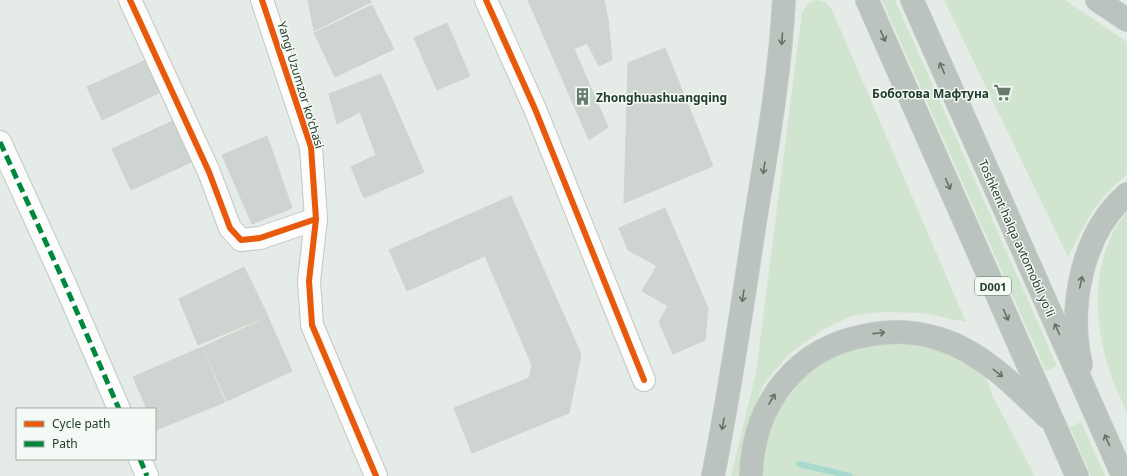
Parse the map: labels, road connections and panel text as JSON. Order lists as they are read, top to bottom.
{
  "streets": {
    "highway": ["Toshkent halqa avtomobil yo'li", "D001"],
    "street": ["Yangi Uzumzor ko'chasi"]
  },
  "places": {
    "supermarket": ["Боботова Мафтуна"],
    "building": ["Zhonghuashuangqing"]
  },
  "legend": ["Cycle path", "Path"]
}
